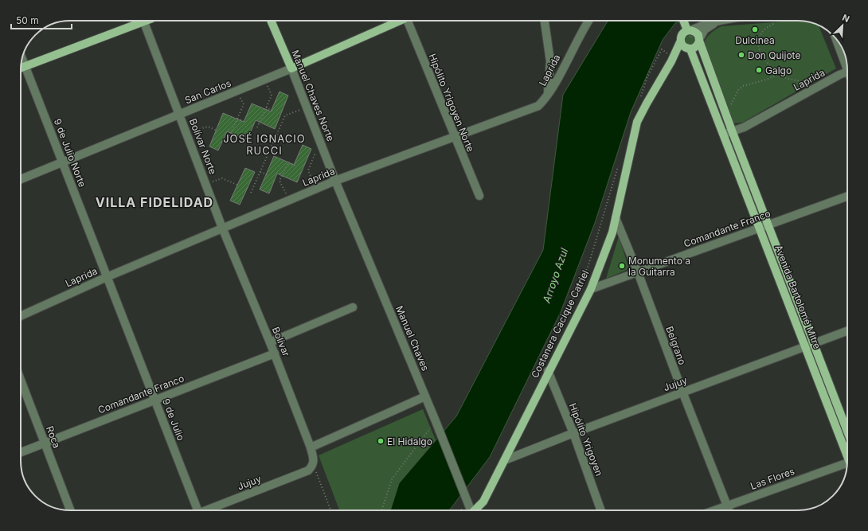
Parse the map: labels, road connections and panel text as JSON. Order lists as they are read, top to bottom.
{
  "streets": {
    "main road": [
      "San Carlos",
      "Manuel Chaves Norte",
      "Avenida Bartolomé Mitre",
      "Costanera Cacique Catriel"
    ],
    "street": [
      "Laprida",
      "Hipólito Yrigoyen Norte",
      "Bolívar Norte",
      "9 de Julio Norte",
      "Comandante Franco",
      "Manuel Chaves",
      "Bolívar",
      "Belgrano",
      "Jujuy",
      "9 de Julio",
      "Roca",
      "Hipólito Yrigoyen",
      "Las Flores"
    ]
  },
  "crossings": [
    ["Laprida", "Manuel Chaves Norte"],
    ["Laprida", "Hipólito Yrigoyen Norte"],
    ["Laprida", "Bolívar Norte"],
    ["Laprida", "9 de Julio Norte"],
    ["Laprida", "Avenida Bartolomé Mitre"],
    ["Laprida", "Manuel Chaves"],
    ["Laprida", "Bolívar"],
    ["Laprida", "9 de Julio"],
    ["San Carlos", "Manuel Chaves Norte"],
    ["San Carlos", "Bolívar Norte"],
    ["San Carlos", "9 de Julio Norte"],
    ["Manuel Chaves Norte", "Manuel Chaves"],
    ["Bolívar Norte", "Bolívar"],
    ["9 de Julio Norte", "9 de Julio"],
    ["Comandante Franco", "Avenida Bartolomé Mitre"],
    ["Comandante Franco", "Costanera Cacique Catriel"],
    ["Comandante Franco", "Bolívar"],
    ["Comandante Franco", "Belgrano"],
    ["Comandante Franco", "9 de Julio"],
    ["Comandante Franco", "Roca"],
    ["Avenida Bartolomé Mitre", "Jujuy"],
    ["Costanera Cacique Catriel", "Belgrano"],
    ["Costanera Cacique Catriel", "Jujuy"],
    ["Costanera Cacique Catriel", "Hipólito Yrigoyen"],
    ["Bolívar", "Jujuy"],
    ["Belgrano", "Jujuy"],
    ["Belgrano", "Las Flores"],
    ["Jujuy", "Hipólito Yrigoyen"]
  ],
  "districts": ["JOSÉ IGNACIO RUCCI", "VILLA FIDELIDAD"],
  "water": ["Arroyo Azul"],
  "places": [
    "Dulcinea",
    "Don Quijote",
    "Galgo",
    "Monumento a la Guitarra",
    "El Hidalgo"
  ],
  "scale_bar": "50 m",
  "north": "top right"
}
